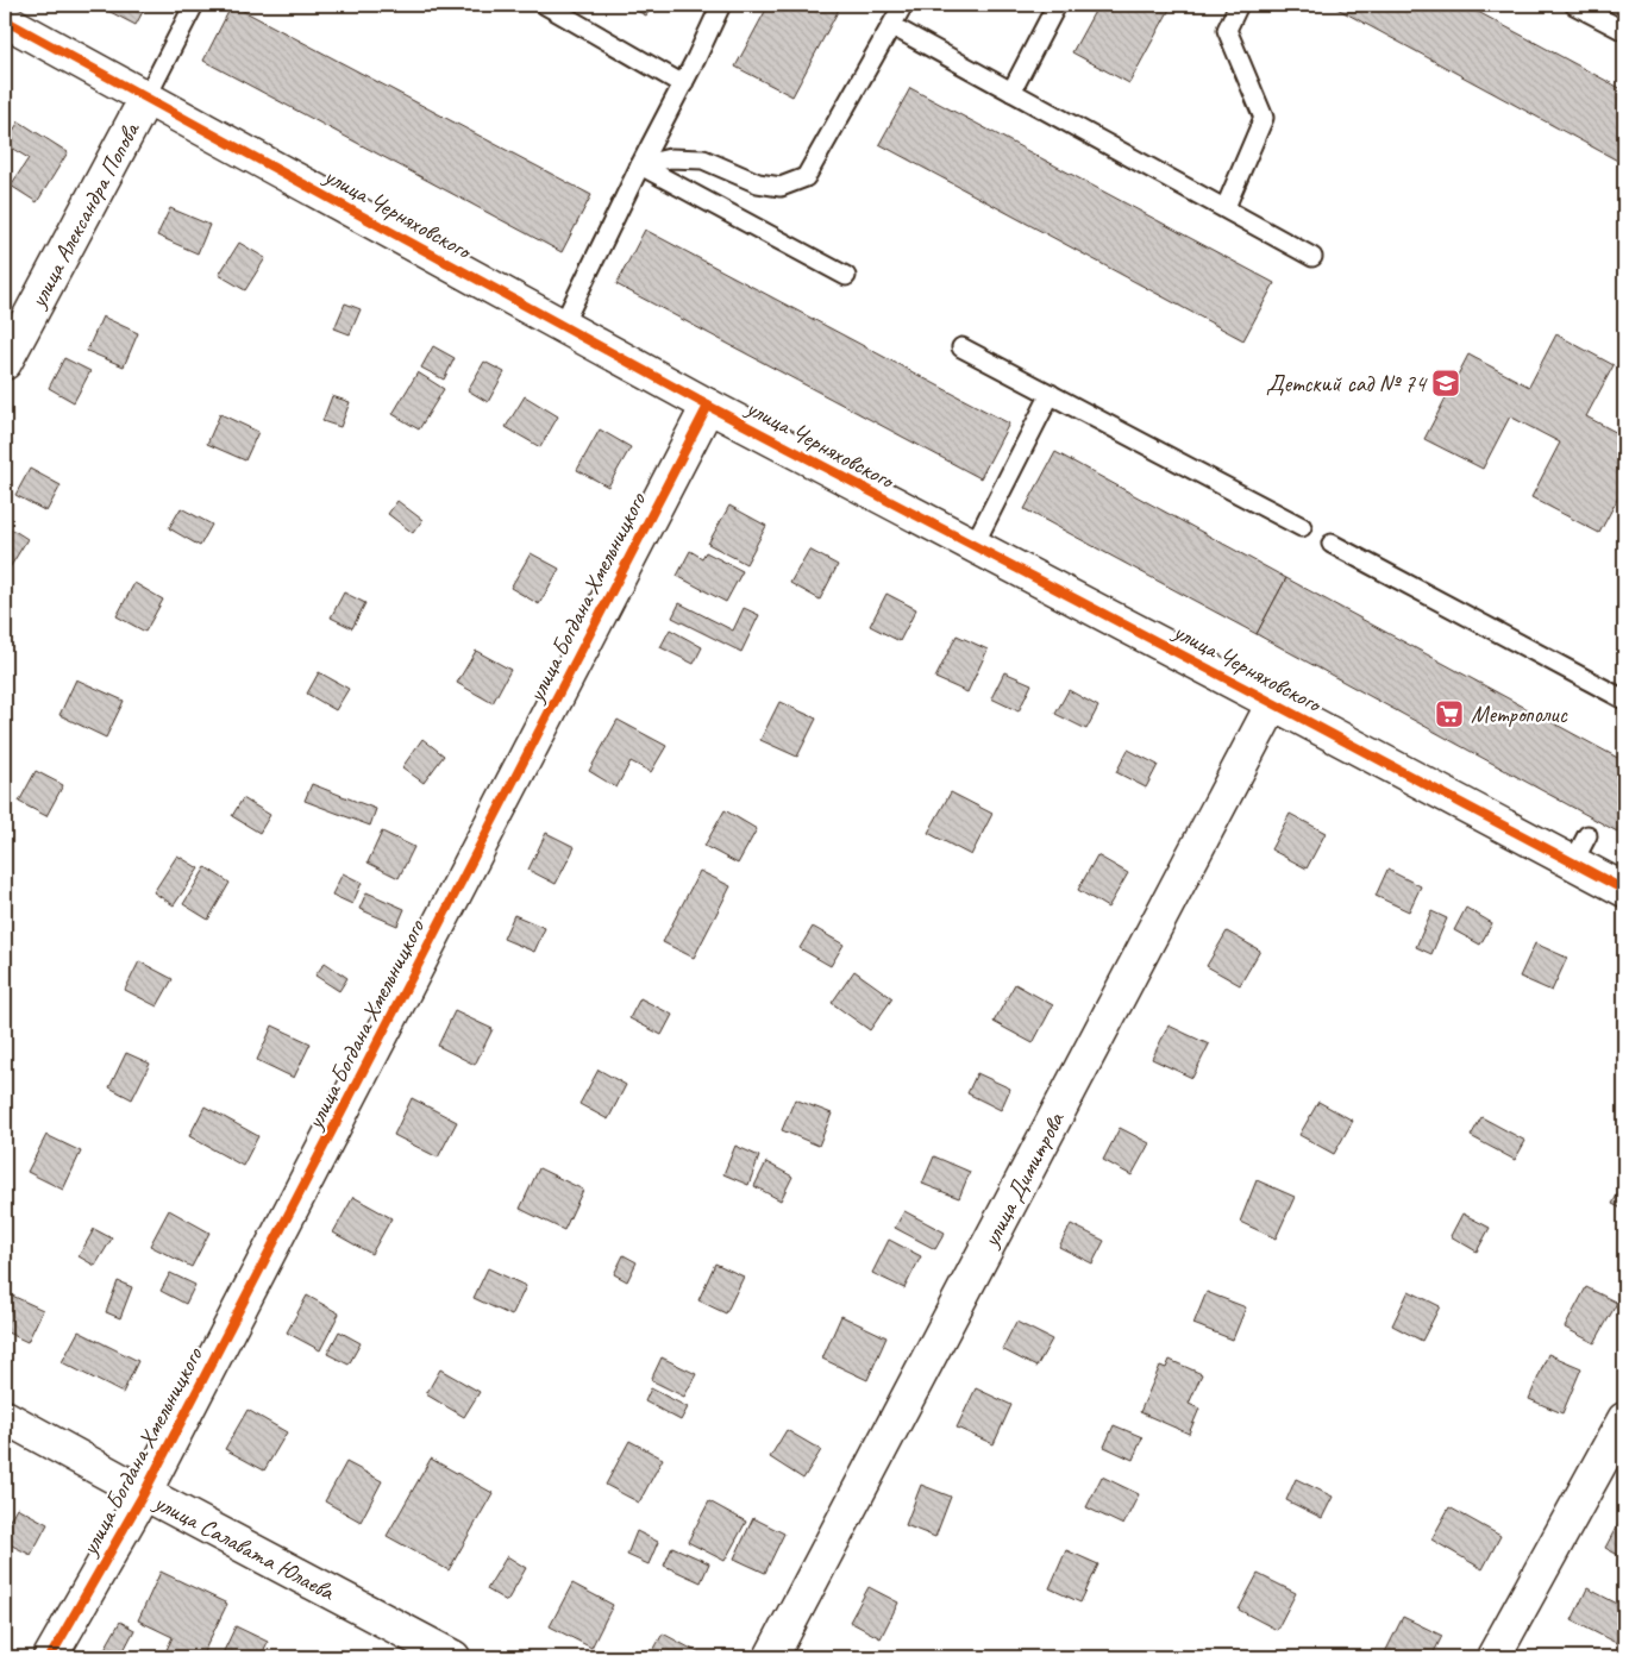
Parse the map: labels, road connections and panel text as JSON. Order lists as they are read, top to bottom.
{
  "streets": {
    "street": [
      "улица Черняховского",
      "улица Александра Попова",
      "улица Богдана Хмельницкого",
      "улица Димитрова",
      "улица Салавата Юлаева"
    ]
  },
  "crossings": [
    ["улица Черняховского", "улица Александра Попова"],
    ["улица Черняховского", "улица Богдана Хмельницкого"],
    ["улица Черняховского", "улица Димитрова"],
    ["улица Богдана Хмельницкого", "улица Салавата Юлаева"]
  ],
  "places": {
    "school or university": ["Детский сад № 74"],
    "supermarket": ["Метрополис"]
  }
}
